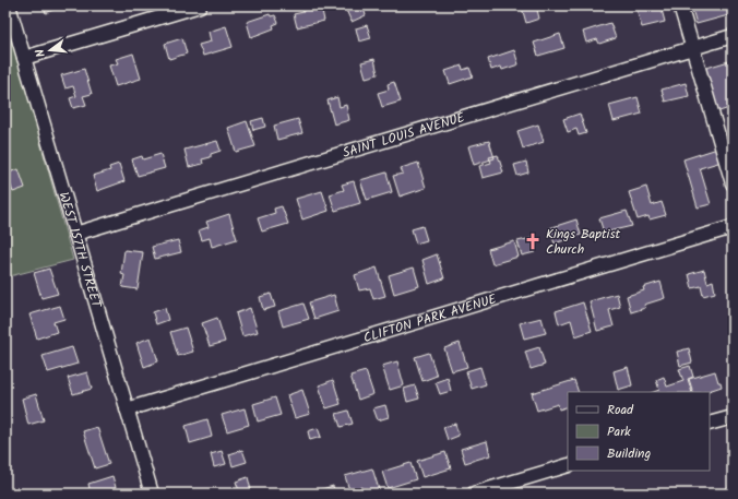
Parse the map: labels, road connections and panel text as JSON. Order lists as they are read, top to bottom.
{
  "streets": {
    "street": ["SAINT LOUIS AVENUE", "WEST 157TH STREET", "CLIFTON PARK AVENUE"]
  },
  "crossings": [
    ["SAINT LOUIS AVENUE", "WEST 157TH STREET"],
    ["WEST 157TH STREET", "CLIFTON PARK AVENUE"]
  ],
  "places": {
    "church": ["Kings Baptist Church"]
  },
  "legend": ["Road", "Park", "Building"],
  "north": "left"
}
